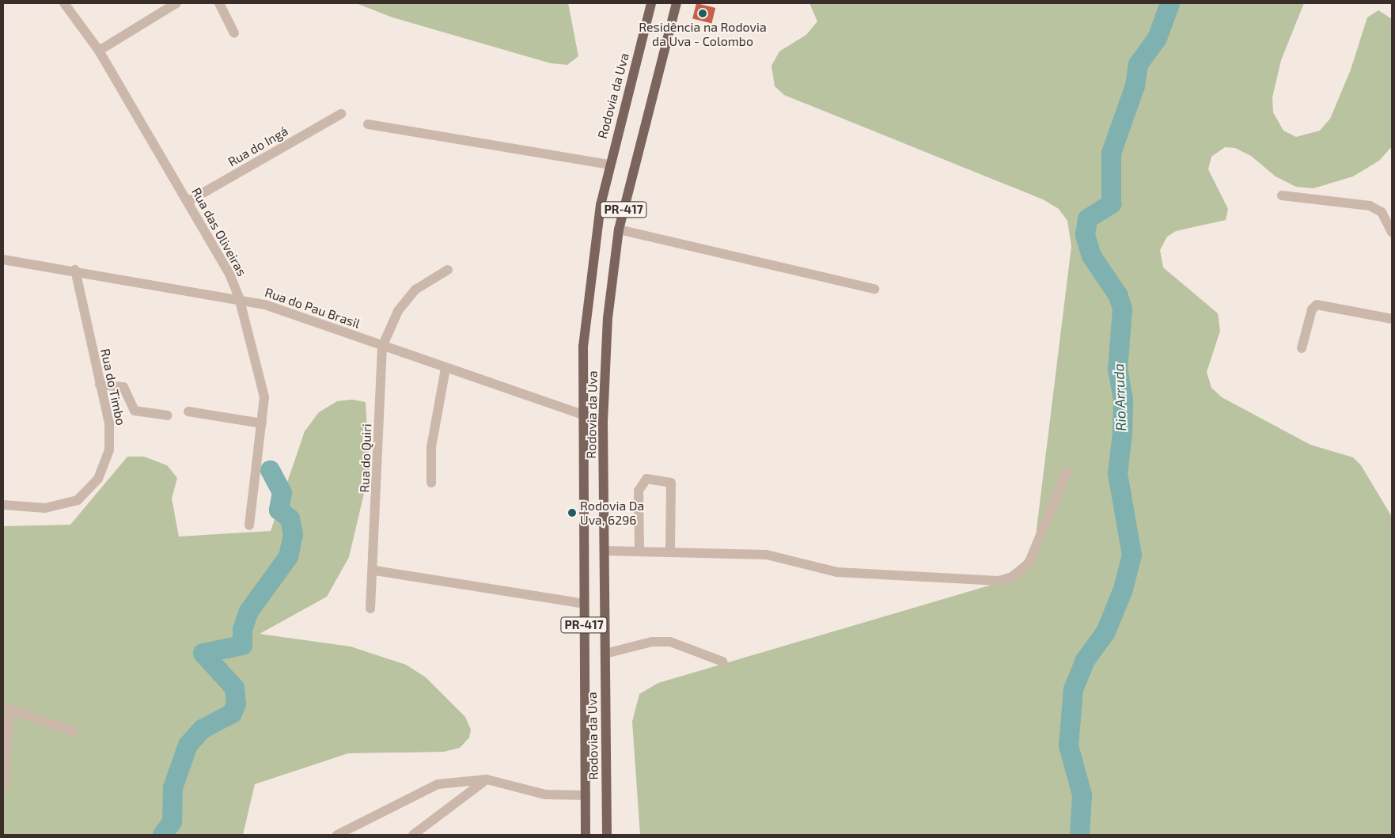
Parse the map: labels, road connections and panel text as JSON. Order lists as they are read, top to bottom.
{
  "streets": {
    "main road": ["Rodovia da Uva", "PR-417"],
    "street": [
      "Rua do Ingá",
      "Rua das Oliveiras",
      "Rua do Pau Brasil",
      "Rua do Timbo",
      "Rua do Quiri"
    ]
  },
  "crossings": [
    ["Rodovia da Uva", "Rua do Pau Brasil"],
    ["Rua do Ingá", "Rua das Oliveiras"],
    ["Rua das Oliveiras", "Rua do Pau Brasil"],
    ["Rua do Pau Brasil", "Rua do Timbo"],
    ["Rua do Pau Brasil", "Rua do Quiri"]
  ],
  "water": ["Rio Arruda"],
  "places": ["Residência na Rodovia da Uva - Colombo", "Rodovia Da Uva, 6296"]
}
